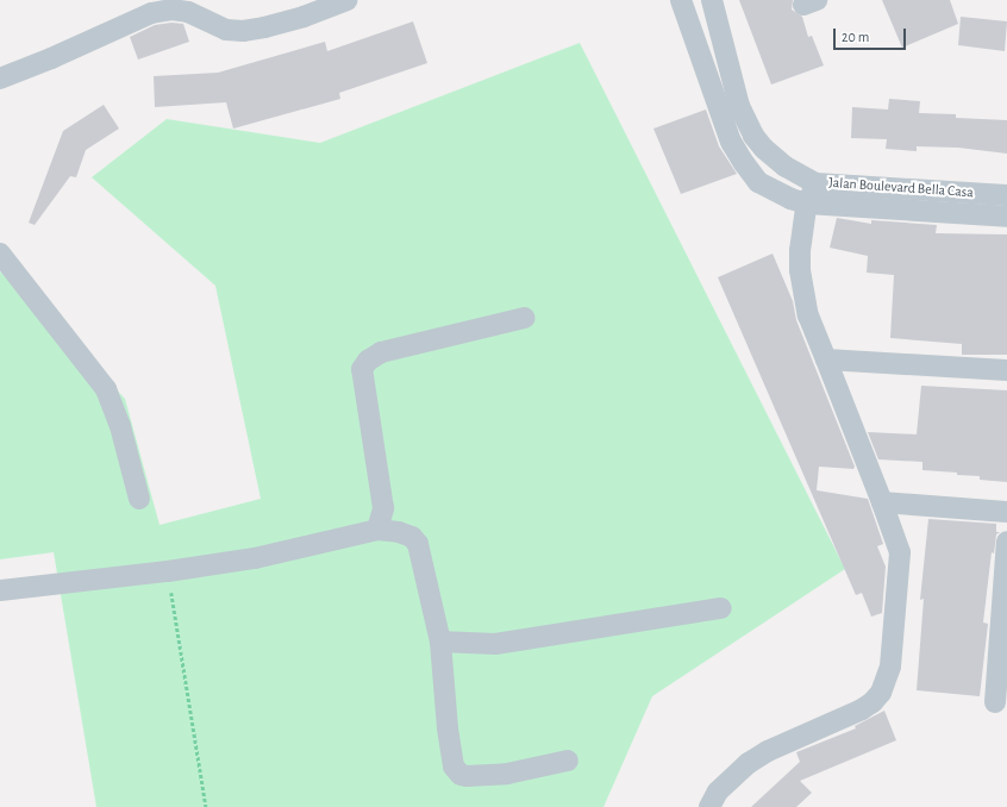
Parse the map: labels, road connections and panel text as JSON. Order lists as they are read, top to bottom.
{
  "streets": {
    "street": ["Jalan Boulevard Bella Casa"]
  },
  "scale_bar": "20 m"
}
